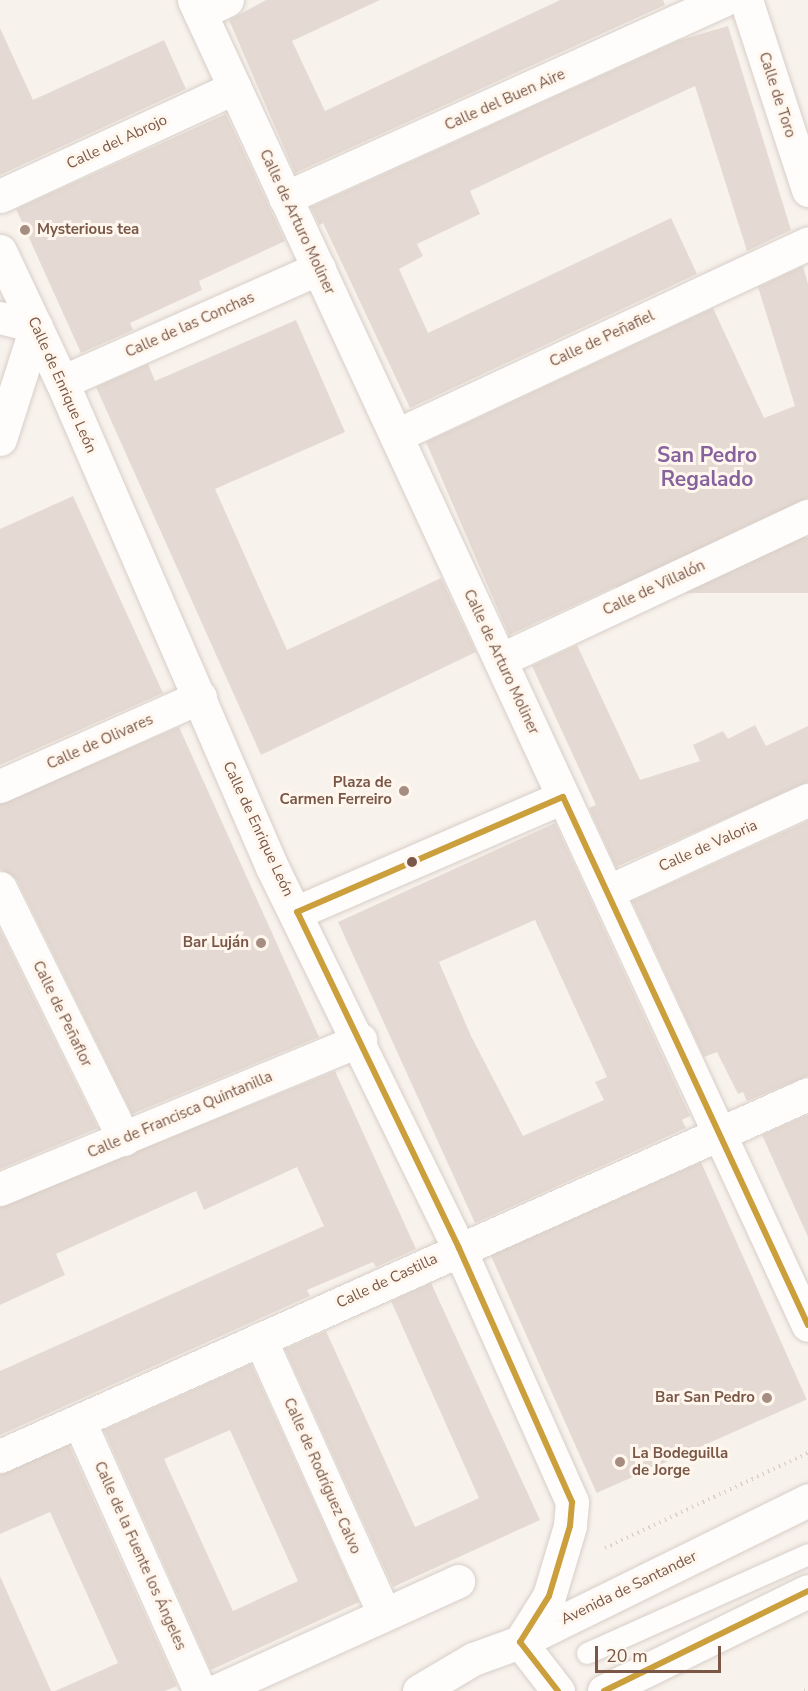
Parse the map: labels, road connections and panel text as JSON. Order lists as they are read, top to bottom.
{
  "streets": {
    "street": [
      "Calle de Toro",
      "Calle del Buen Aire",
      "Calle del Abrojo",
      "Calle de Arturo Moliner",
      "Calle de las Conchas",
      "Calle de Peñafiel",
      "Calle de Enrique León",
      "Calle de Villalón",
      "Calle de Olivares",
      "Calle de Valoria",
      "Calle de Peñaflor",
      "Calle de Francisca Quintanilla",
      "Calle de Castilla",
      "Calle de Rodríguez Calvo",
      "Calle de la Fuente los Ángeles",
      "Avenida de Santander"
    ]
  },
  "crossings": [
    ["Calle del Buen Aire", "Calle de Arturo Moliner"],
    ["Calle del Abrojo", "Calle de Arturo Moliner"],
    ["Calle de Arturo Moliner", "Calle de las Conchas"],
    ["Calle de Arturo Moliner", "Calle de Peñafiel"],
    ["Calle de Arturo Moliner", "Calle de Villalón"],
    ["Calle de Arturo Moliner", "Calle de Valoria"],
    ["Calle de Arturo Moliner", "Calle de Castilla"],
    ["Calle de las Conchas", "Calle de Enrique León"],
    ["Calle de Enrique León", "Calle de Olivares"],
    ["Calle de Enrique León", "Calle de Francisca Quintanilla"],
    ["Calle de Enrique León", "Calle de Castilla"],
    ["Calle de Enrique León", "Avenida de Santander"],
    ["Calle de Peñaflor", "Calle de Francisca Quintanilla"],
    ["Calle de Castilla", "Calle de Rodríguez Calvo"],
    ["Calle de Castilla", "Calle de la Fuente los Ángeles"]
  ],
  "districts": ["San Pedro Regalado"],
  "places": [
    "Mysterious tea",
    "Plaza de Carmen Ferreiro",
    "Bar Luján",
    "Bar San Pedro",
    "La Bodeguilla de Jorge"
  ],
  "scale_bar": "20 m"
}
